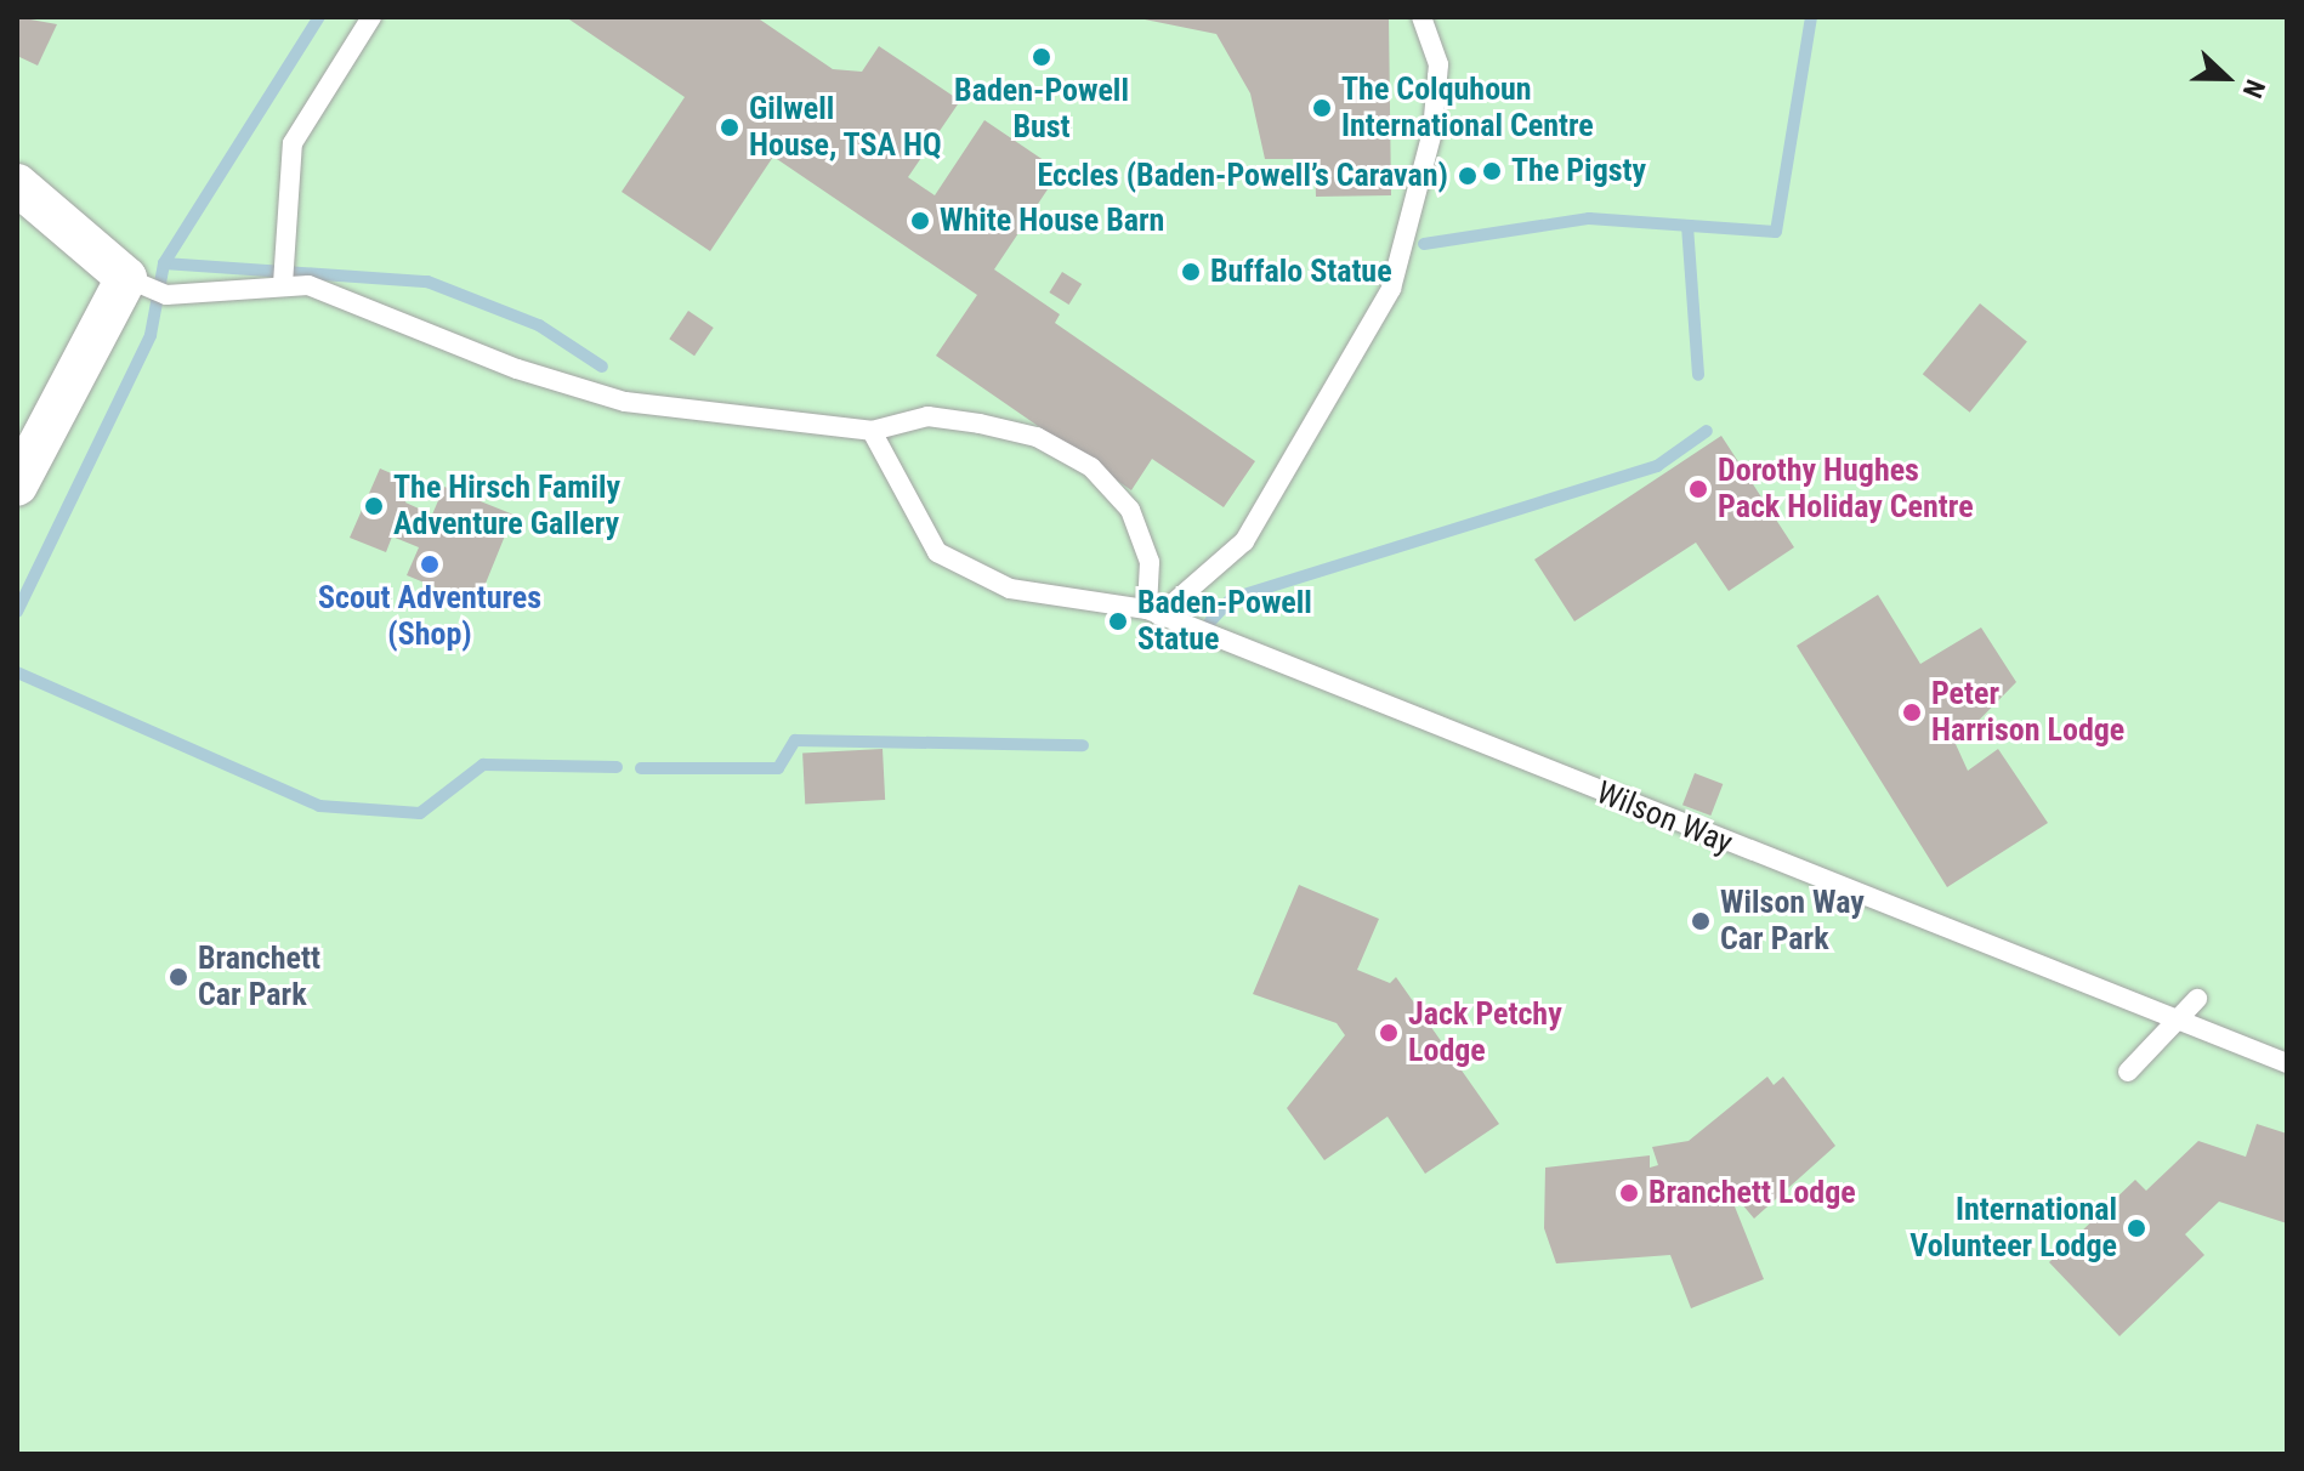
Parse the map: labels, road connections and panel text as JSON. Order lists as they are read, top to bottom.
{
  "streets": {
    "lane": ["Wilson Way"]
  },
  "places": [
    "Baden-Powell Bust",
    "The Colquhoun International Centre",
    "Gilwell House, TSA HQ",
    "The Pigsty",
    "Eccles (Baden-Powell’s Caravan)",
    "White House Barn",
    "Buffalo Statue",
    "Dorothy Hughes Pack Holiday Centre",
    "The Hirsch Family Adventure Gallery",
    "Scout Adventures (Shop)",
    "Baden-Powell Statue",
    "Peter Harrison Lodge",
    "Wilson Way Car Park",
    "Branchett Car Park",
    "Jack Petchy Lodge",
    "Branchett Lodge",
    "International Volunteer Lodge"
  ],
  "north": "right"
}
